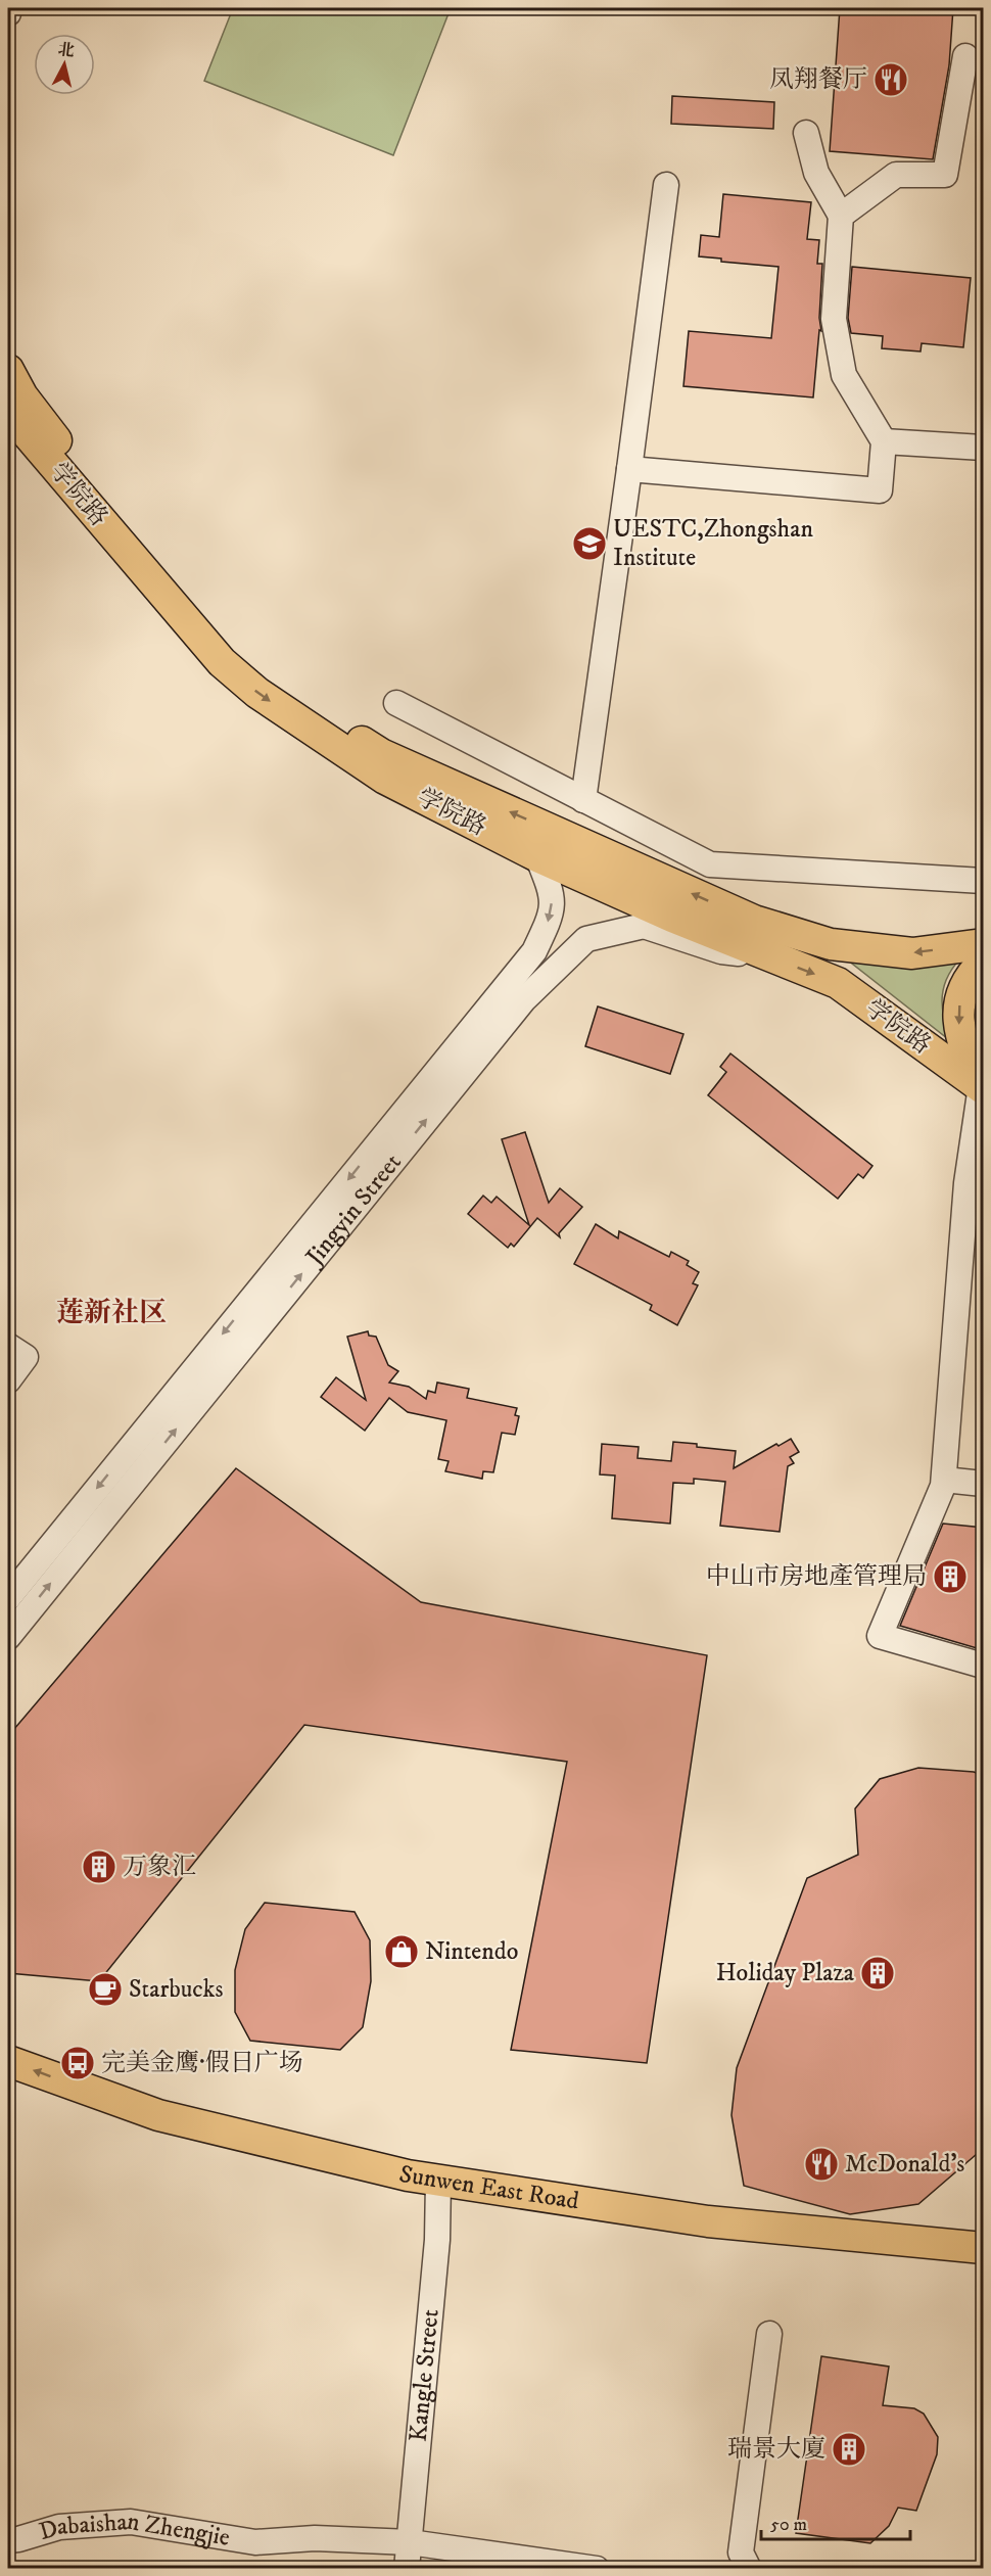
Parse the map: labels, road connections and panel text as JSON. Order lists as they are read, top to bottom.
{
  "streets": {
    "main road": ["学院路", "Sunwen East Road"],
    "street": ["Jingyin Street", "Kangle Street", "Dabaishan Zhengjie"]
  },
  "crossings": [
    ["学院路", "Jingyin Street"],
    ["Sunwen East Road", "Kangle Street"],
    ["Kangle Street", "Dabaishan Zhengjie"]
  ],
  "districts": ["莲新社区"],
  "places": {
    "restaurant": ["凤翔餐厅", "McDonald's"],
    "school or university": ["UESTC,Zhongshan Institute"],
    "building": [
      "中山市房地產管理局",
      "万象汇",
      "Holiday Plaza",
      "瑞景大廈"
    ],
    "shop": ["Nintendo"],
    "cafe": ["Starbucks"],
    "bus stop": ["完美金鹰·假日广场"]
  },
  "scale_bar": "50 m",
  "north": "top"
}
